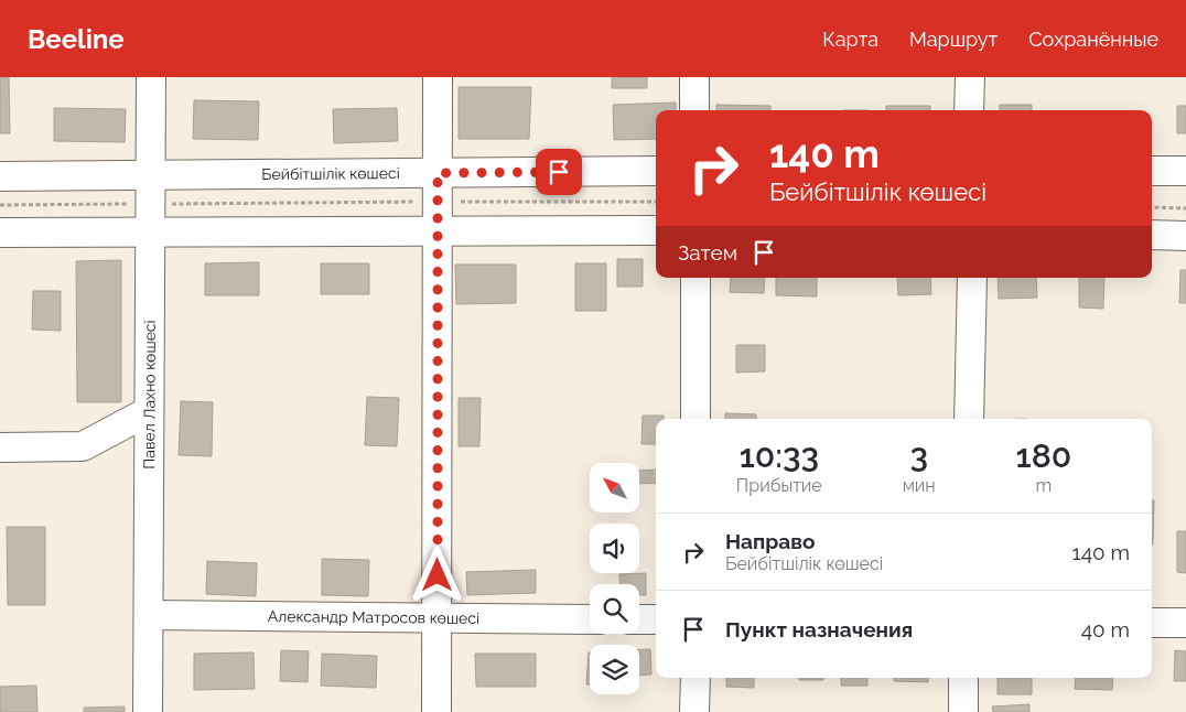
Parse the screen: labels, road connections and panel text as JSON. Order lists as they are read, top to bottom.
{
  "streets": {
    "street": ["Бейбітшілік көшесі", "Павел Лахно көшесі", "Александр Матросов көшесі"]
  },
  "crossings": [
    ["Бейбітшілік көшесі", "Павел Лахно көшесі"],
    ["Павел Лахно көшесі", "Александр Матросов көшесі"]
  ],
  "north": "top left",
  "page": {
    "header": "Beeline",
    "nav": ["Карта", "Маршрут", "Сохранённые"],
    "turn": ["140 m", "Бейбітшілік көшесі"],
    "then": "Затем",
    "eta": [
      "10:33",
      "Прибытие",
      "3",
      "мин",
      "180",
      "m"
    ],
    "list": [
      {
        "name": "Направо",
        "note": "Бейбітшілік көшесі",
        "value": "140 m"
      },
      {
        "name": "Пункт назначения",
        "value": "40 m"
      }
    ]
  }
}
